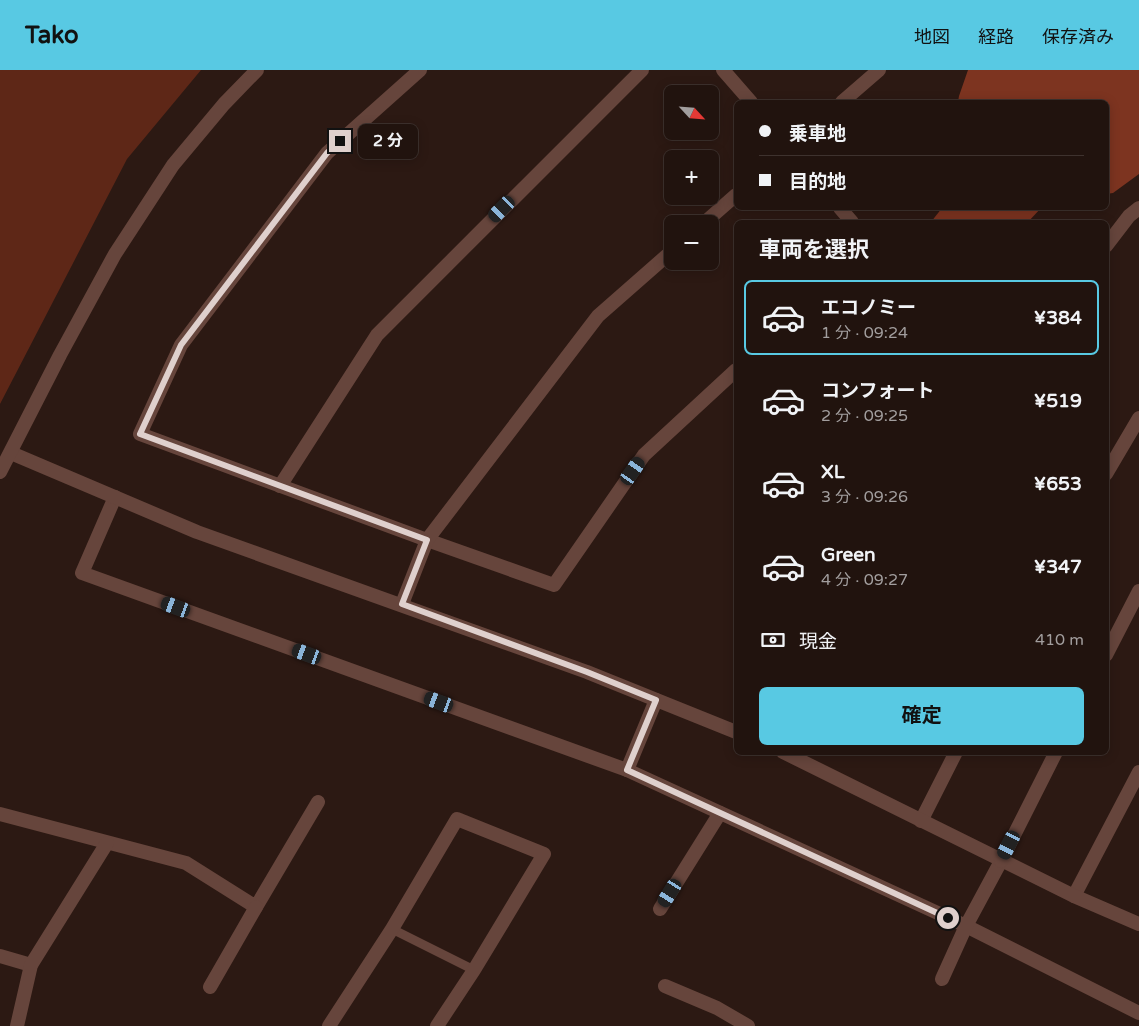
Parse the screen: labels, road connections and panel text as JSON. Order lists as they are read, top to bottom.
{
  "north": "bottom right",
  "page": {
    "header": "Tako",
    "nav": ["地図", "経路", "保存済み"],
    "map_buttons": ["+", "−"],
    "banner": ["乗車地", "目的地"],
    "bubble": "2 分",
    "heading": "車両を選択",
    "list": [
      {
        "name": "エコノミー",
        "note": "1 分 · 09:24",
        "value": "¥384"
      },
      {
        "name": "コンフォート",
        "note": "2 分 · 09:25",
        "value": "¥519"
      },
      {
        "name": "XL",
        "note": "3 分 · 09:26",
        "value": "¥653"
      },
      {
        "name": "Green",
        "note": "4 分 · 09:27",
        "value": "¥347"
      }
    ],
    "pay": ["現金", "410 m"],
    "buttons": "確定"
  }
}
